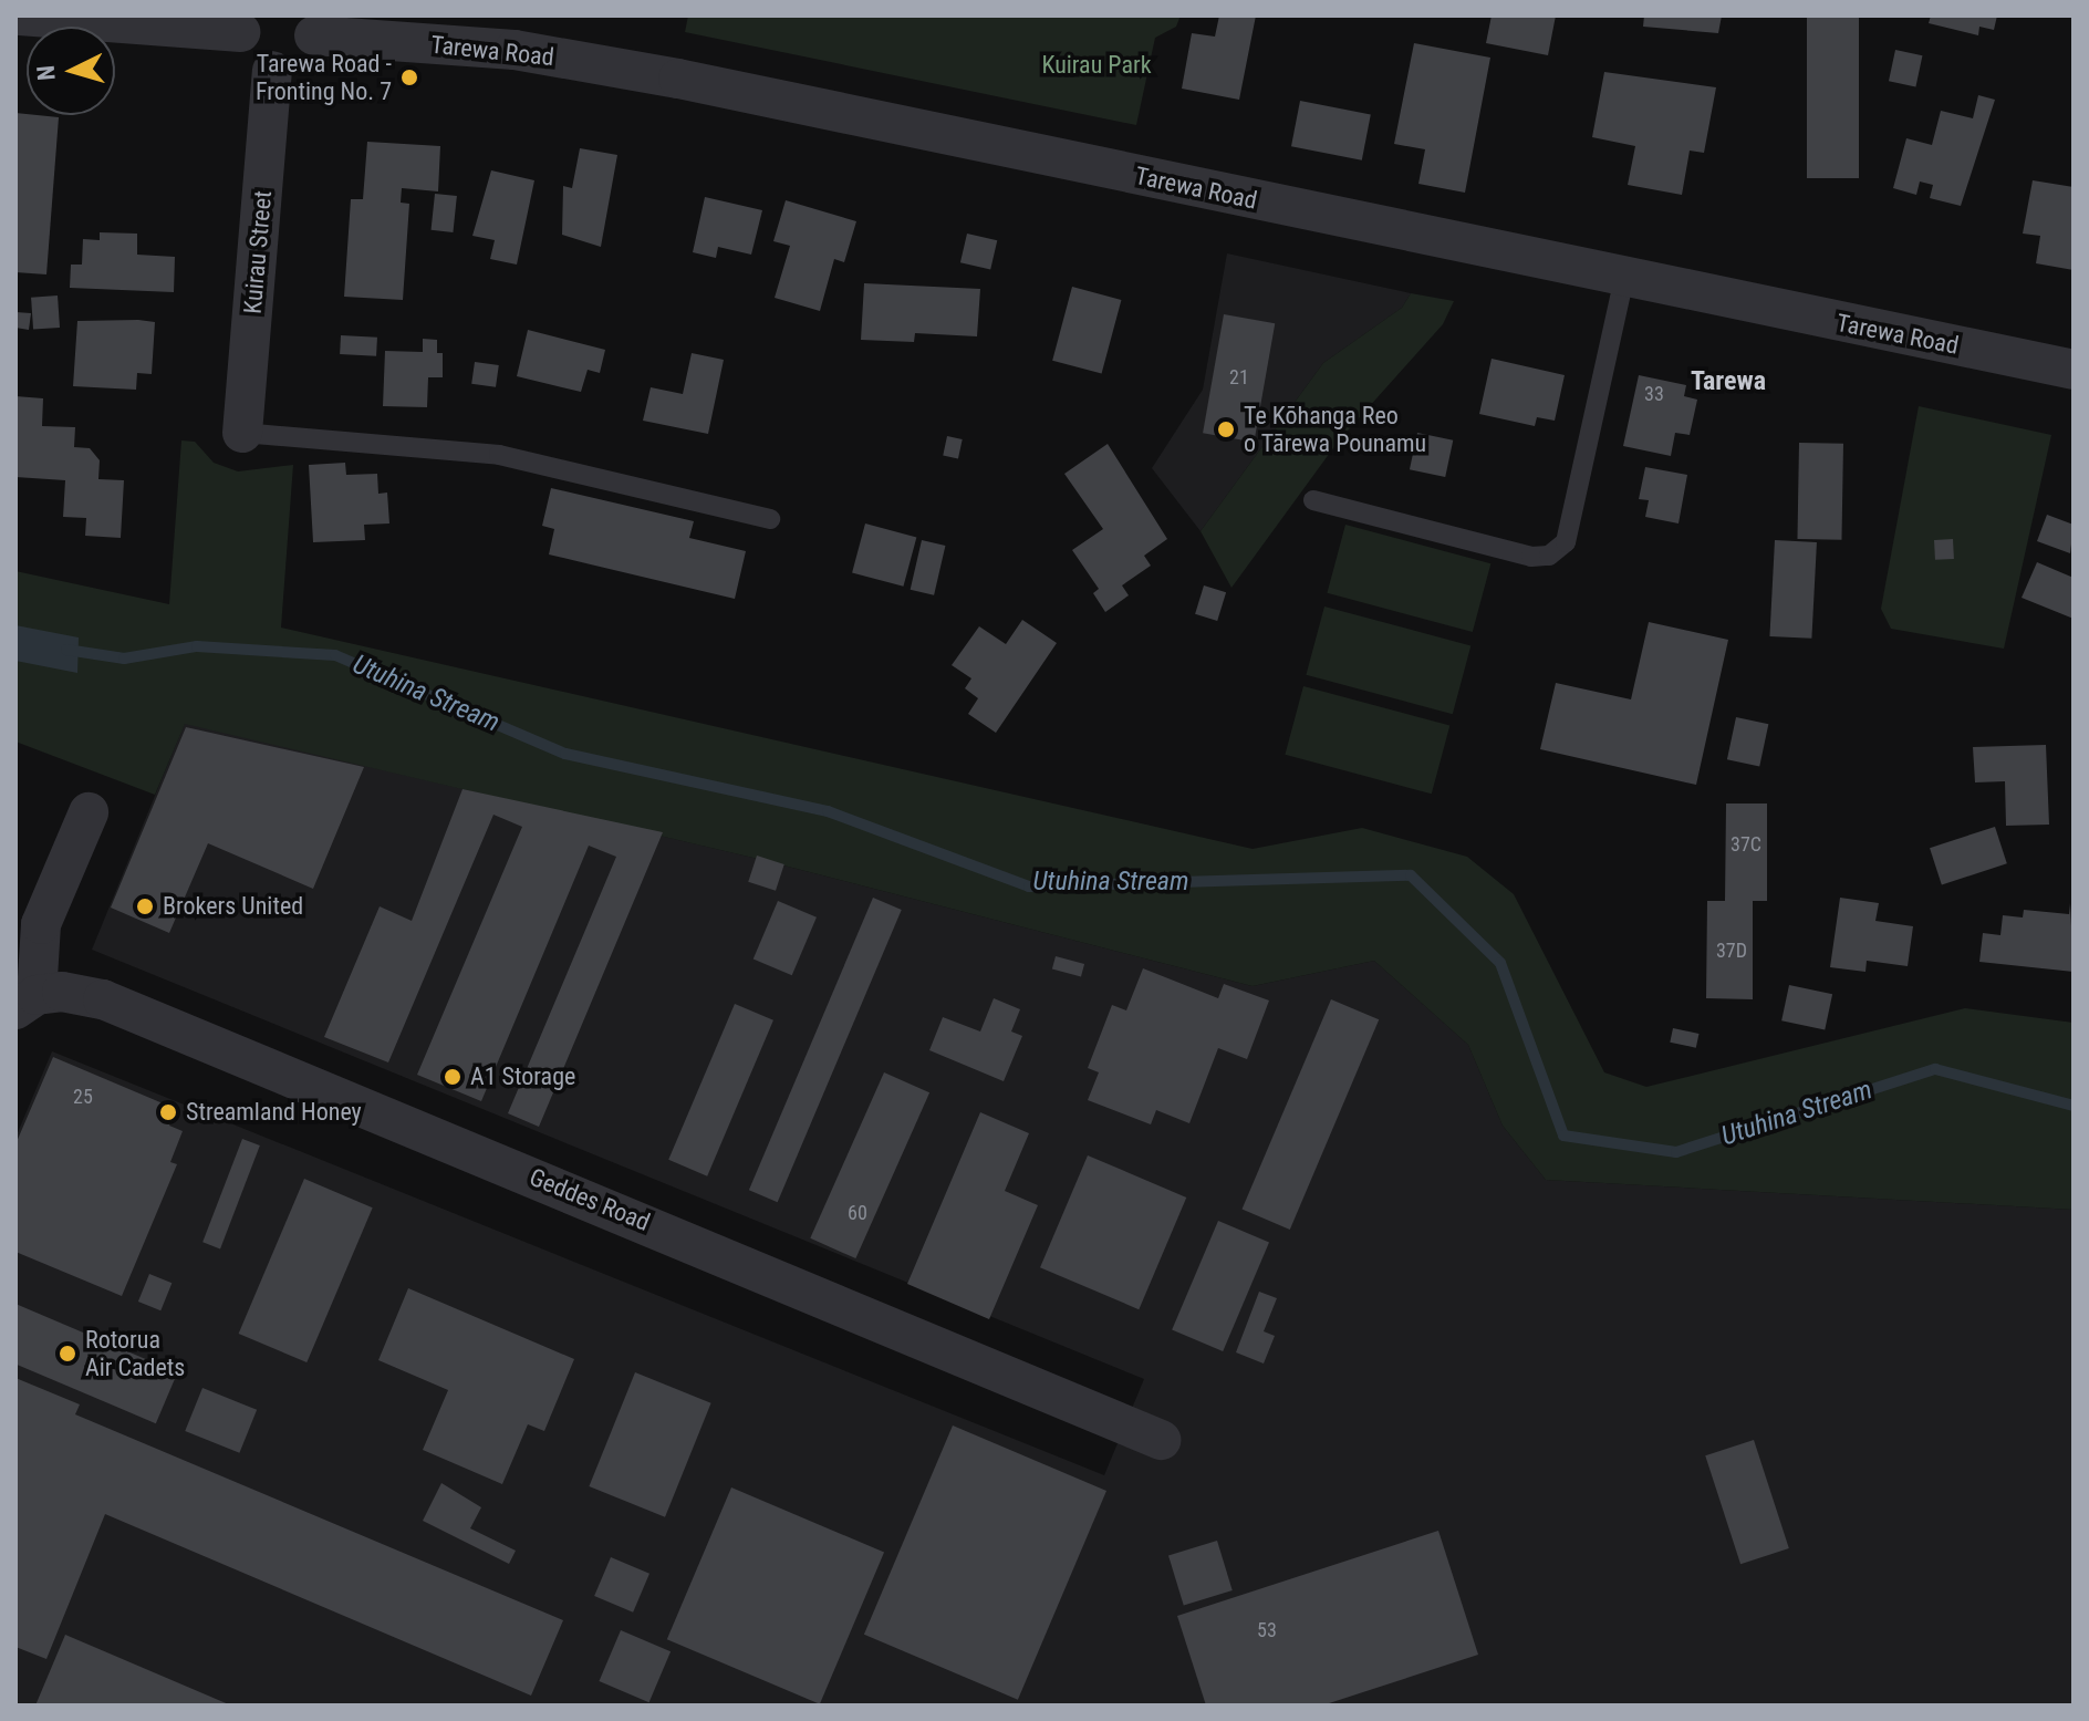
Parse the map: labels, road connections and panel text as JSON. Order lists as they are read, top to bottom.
{
  "streets": {
    "street": ["Tarewa Road", "Kuirau Street", "Geddes Road"]
  },
  "crossings": [
    ["Tarewa Road", "Kuirau Street"]
  ],
  "districts": ["Tarewa"],
  "water": ["Utuhina Stream"],
  "parks": ["Kuirau Park"],
  "places": [
    "Tarewa Road - Fronting No. 7",
    "Te Kōhanga Reo o Tārewa Pounamu",
    "Brokers United",
    "A1 Storage",
    "Streamland Honey",
    "Rotorua Air Cadets"
  ],
  "house_numbers": [
    "21",
    "33",
    "37C",
    "37D",
    "25",
    "60",
    "53"
  ],
  "north": "left"
}
